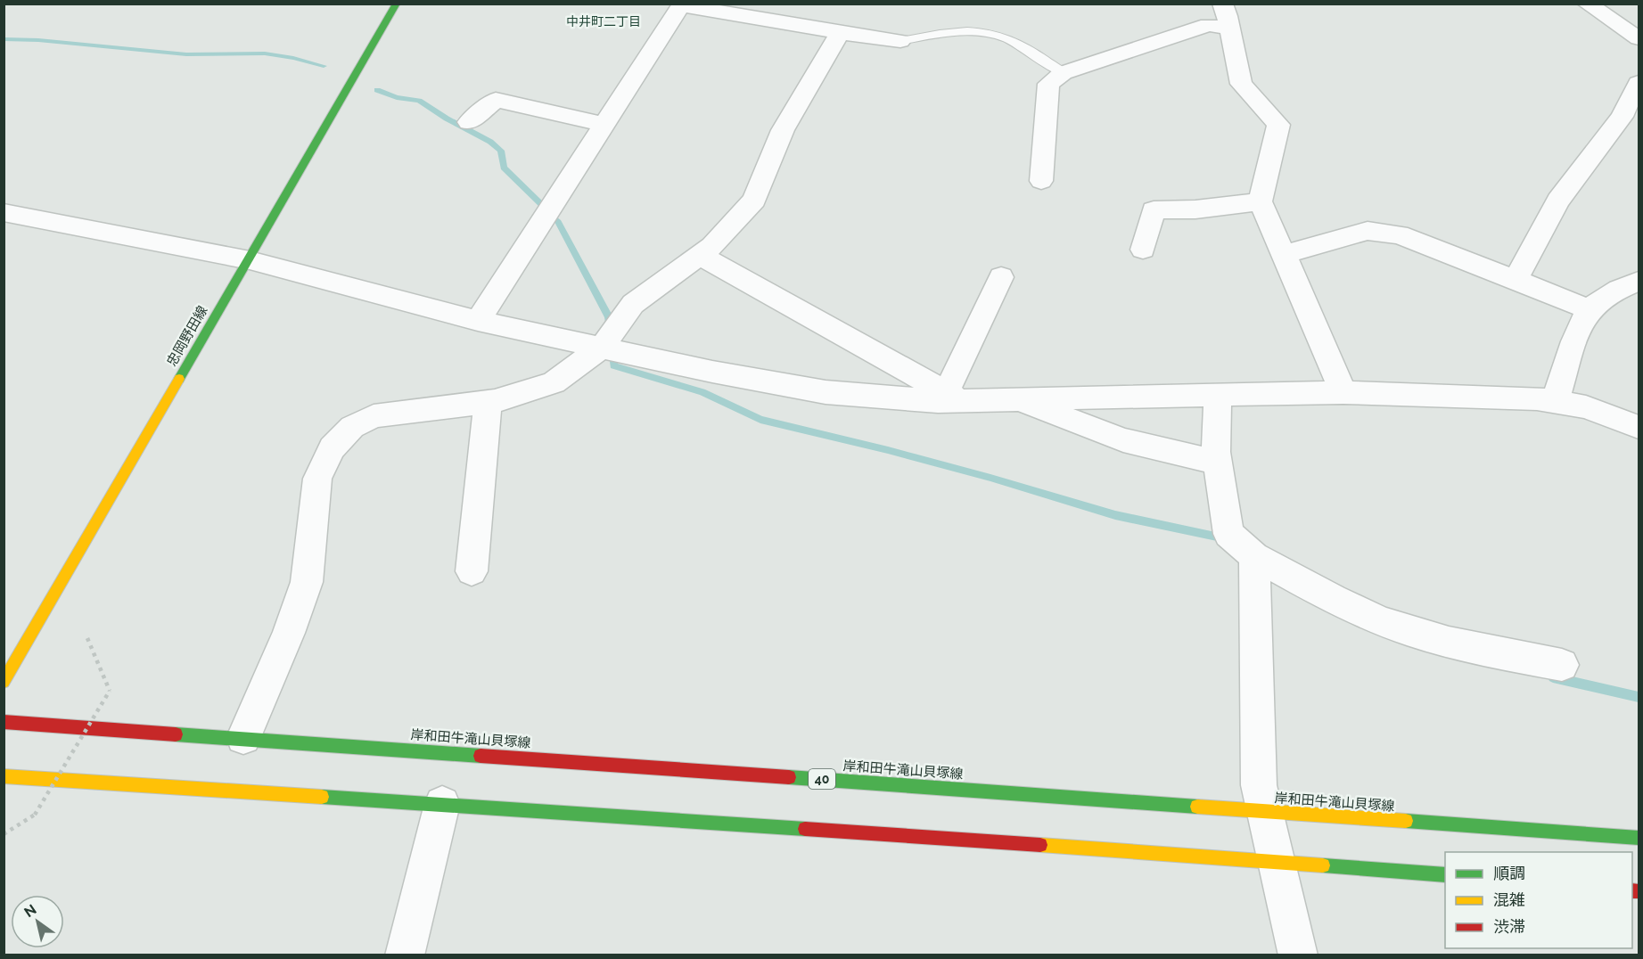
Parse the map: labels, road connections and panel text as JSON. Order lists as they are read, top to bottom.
{
  "streets": {
    "main road": ["忠岡野田線", "岸和田牛滝山貝塚線", "40"]
  },
  "districts": ["中井町二丁目"],
  "legend": ["順調", "混雑", "渋滞"],
  "north": "top left"
}
